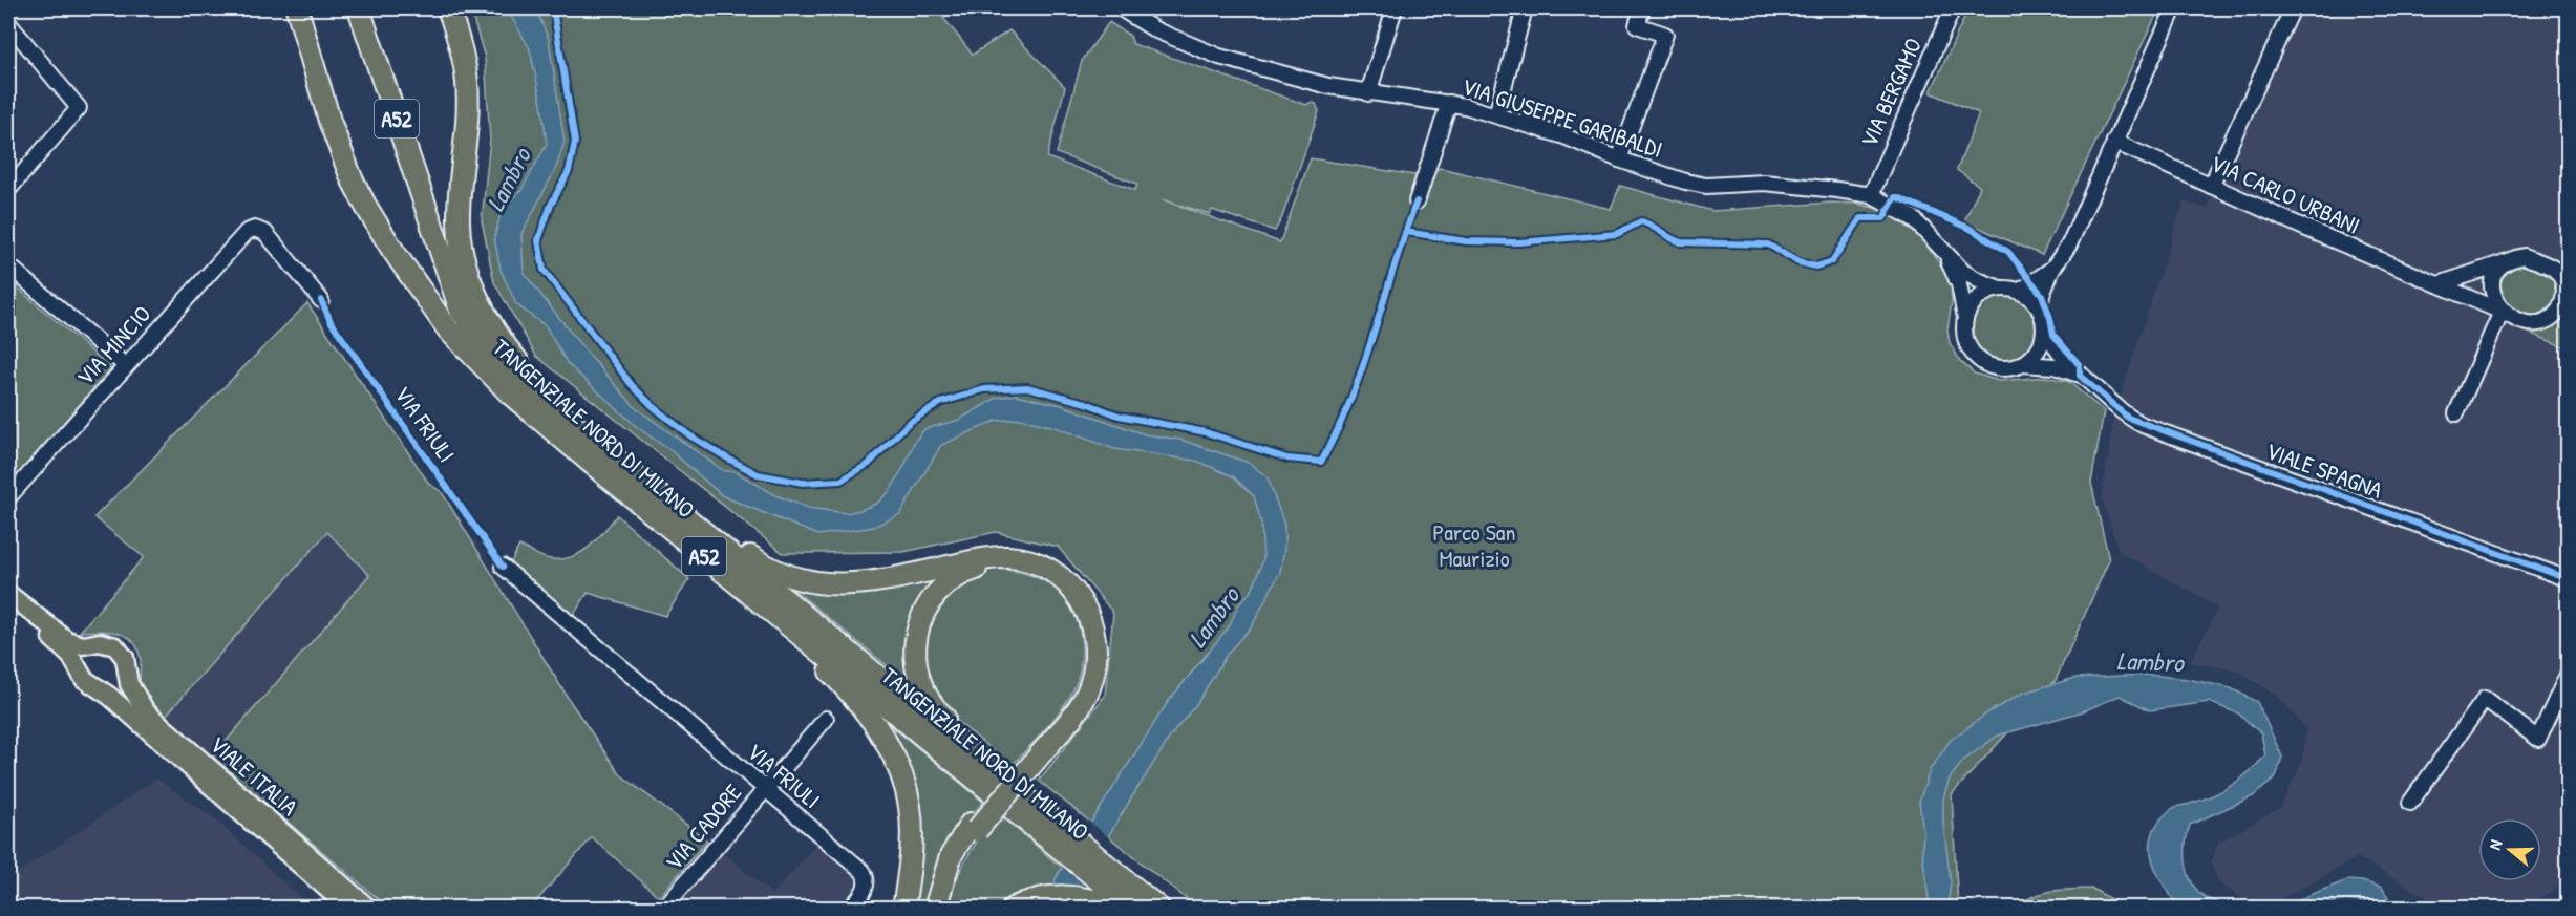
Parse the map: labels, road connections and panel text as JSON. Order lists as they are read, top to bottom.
{
  "streets": {
    "highway": ["A52", "TANGENZIALE NORD DI MILANO"],
    "main road": ["VIALE ITALIA"],
    "street": [
      "VIA BERGAMO",
      "VIA GIUSEPPE GARIBALDI",
      "VIA CARLO URBANI",
      "VIA MINCIO",
      "VIA FRIULI",
      "VIALE SPAGNA",
      "VIA CADORE"
    ]
  },
  "crossings": [
    ["VIA BERGAMO", "VIA GIUSEPPE GARIBALDI"],
    ["VIA GIUSEPPE GARIBALDI", "VIALE SPAGNA"],
    ["VIA FRIULI", "VIA CADORE"]
  ],
  "water": ["Lambro"],
  "parks": ["Parco San Maurizio"],
  "north": "left"
}
